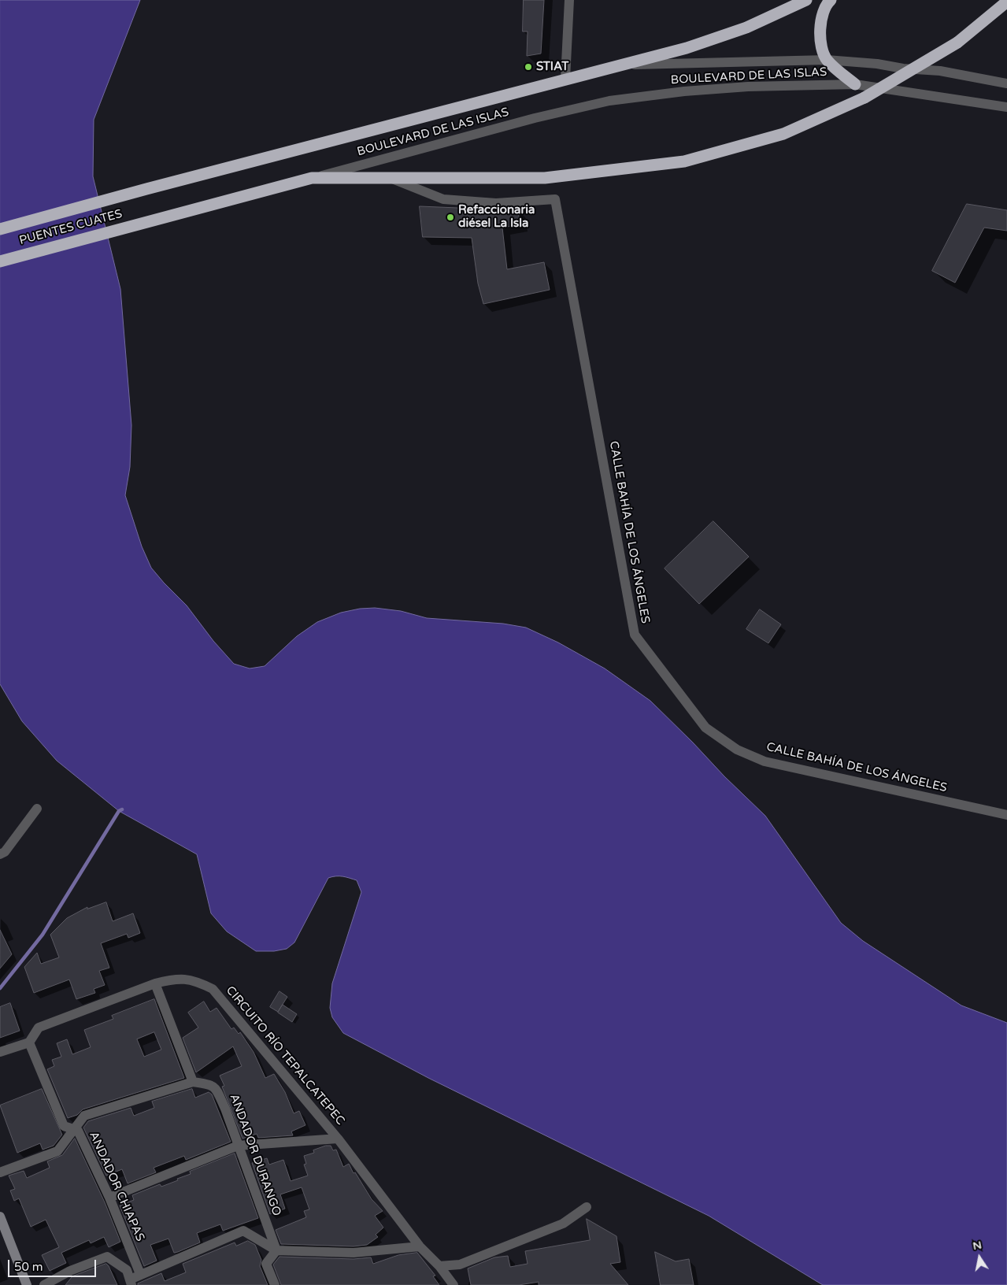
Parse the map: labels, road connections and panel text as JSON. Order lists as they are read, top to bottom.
{
  "streets": {
    "highway": ["PUENTES CUATES"],
    "street": [
      "BOULEVARD DE LAS ISLAS",
      "CALLE BAHÍA DE LOS ÁNGELES",
      "CIRCUITO RÍO TEPALCATEPEC",
      "ANDADOR DURANGO",
      "ANDADOR CHIAPAS"
    ]
  },
  "crossings": [
    ["BOULEVARD DE LAS ISLAS", "PUENTES CUATES"],
    ["PUENTES CUATES", "CALLE BAHÍA DE LOS ÁNGELES"],
    ["CIRCUITO RÍO TEPALCATEPEC", "ANDADOR CHIAPAS"]
  ],
  "places": ["STIAT", "Refaccionaria diésel La Isla"],
  "scale_bar": "50 m",
  "north": "top"
}
